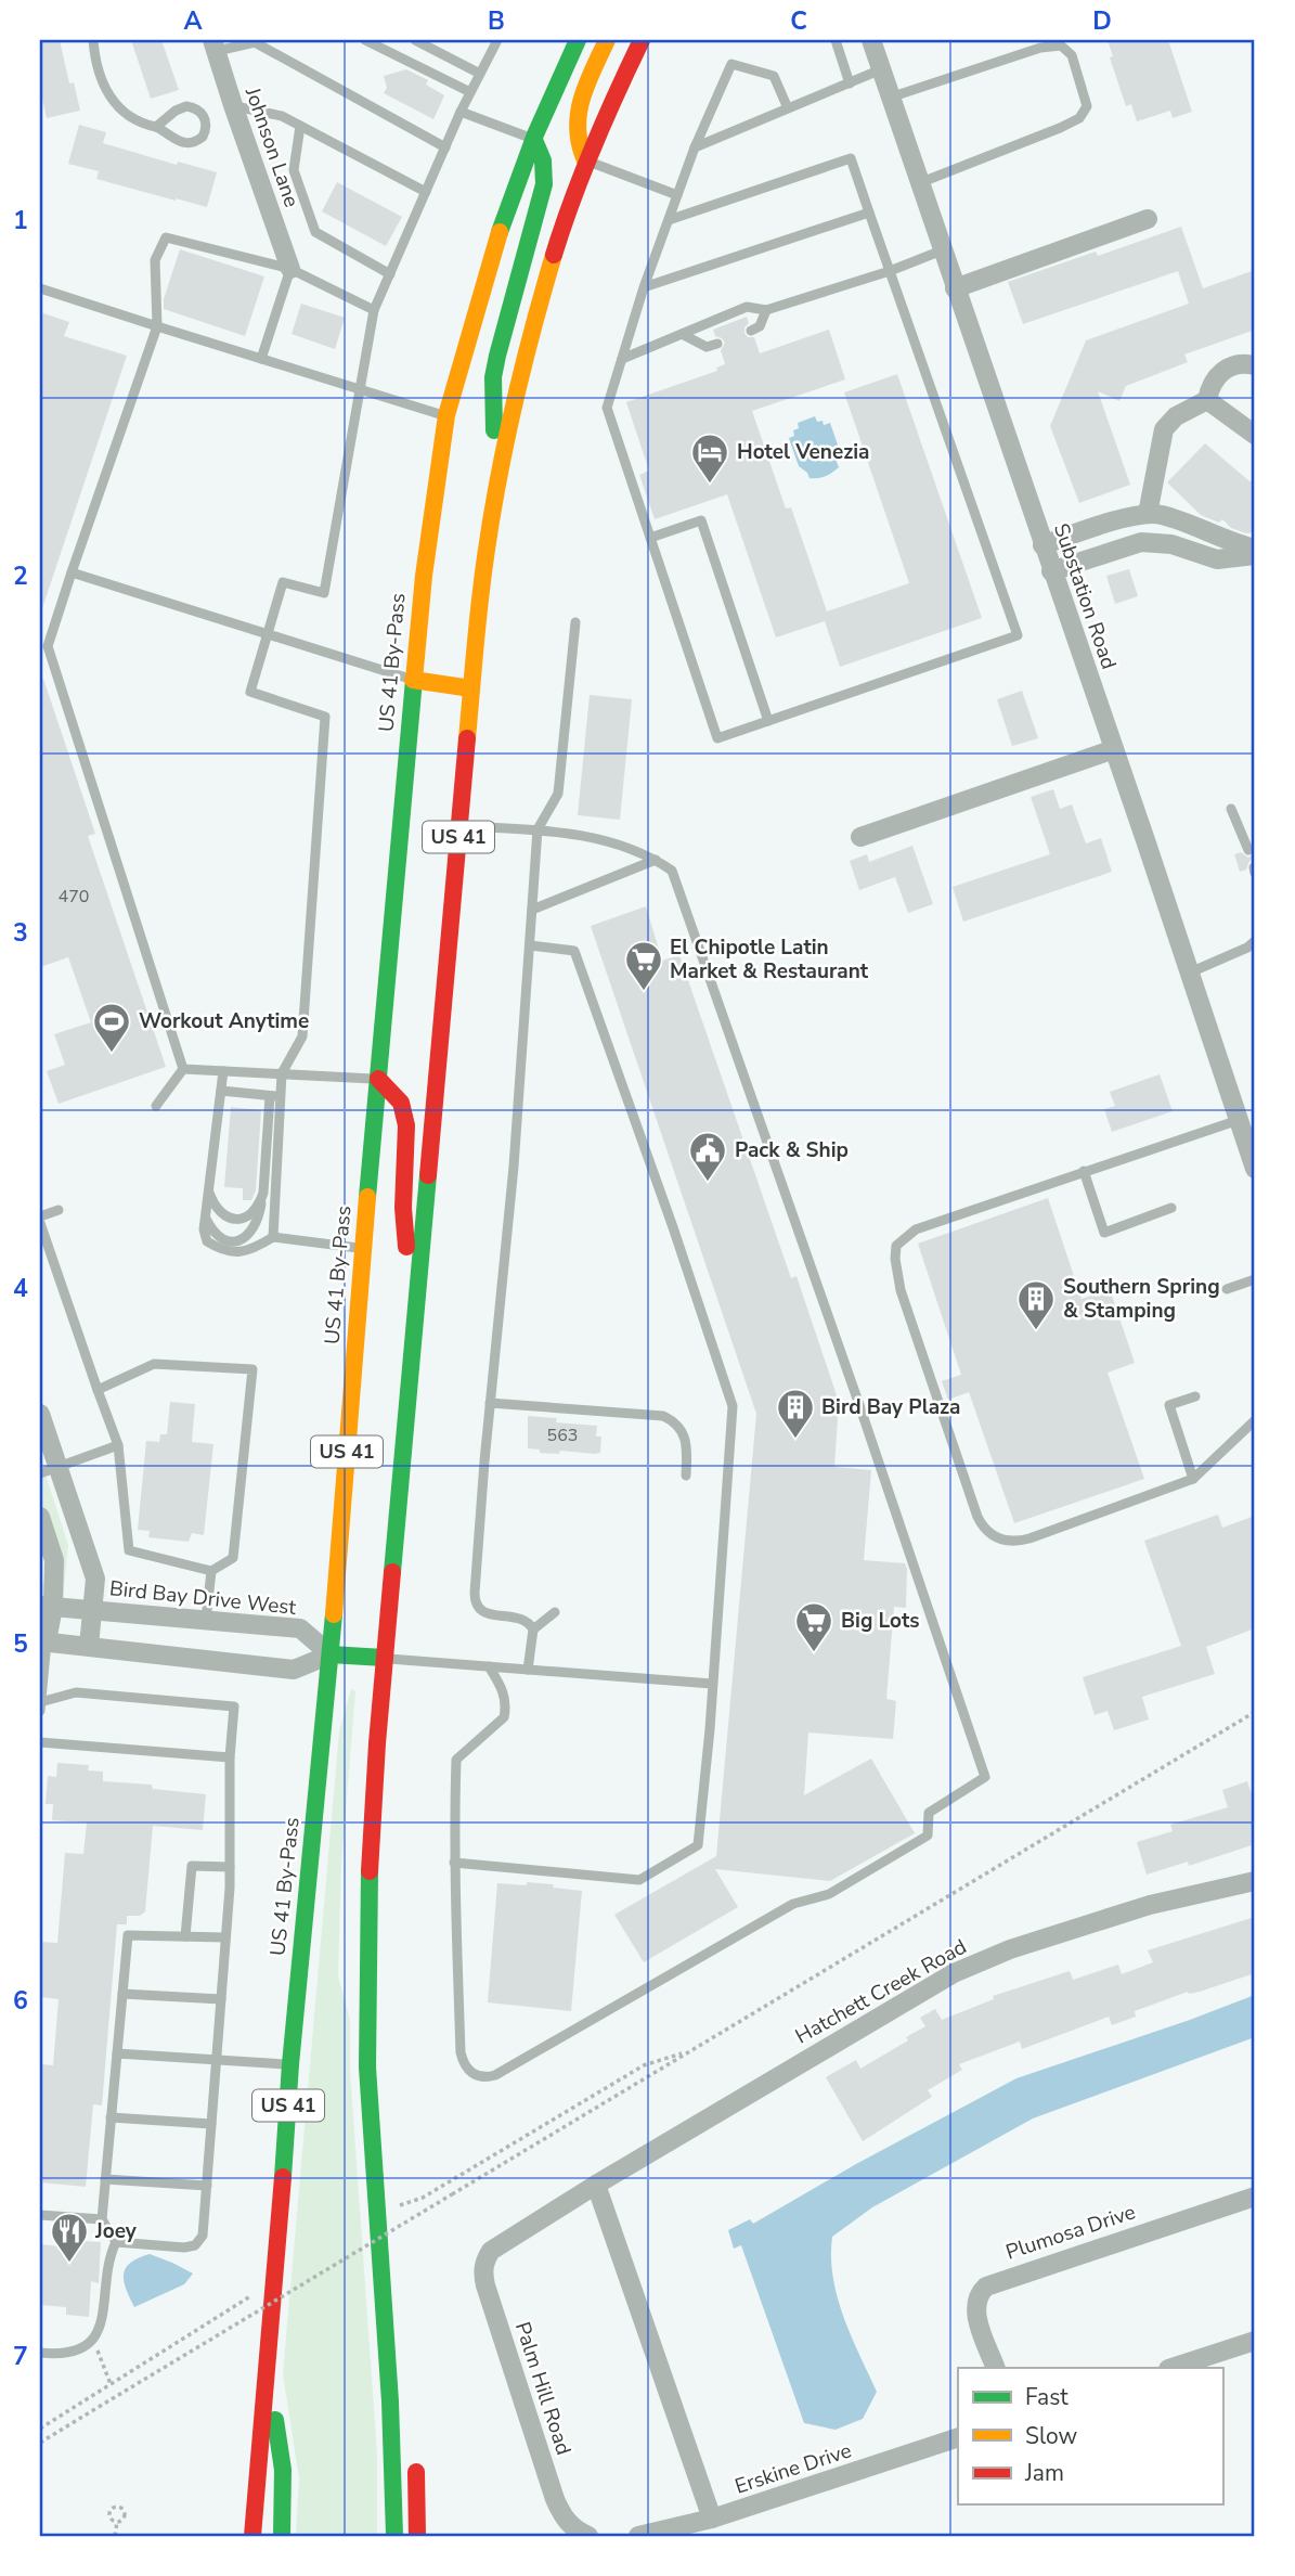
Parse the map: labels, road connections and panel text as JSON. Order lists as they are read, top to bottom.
{
  "streets": {
    "main road": ["US 41 By-Pass", "US 41"],
    "street": [
      "Johnson Lane",
      "Substation Road",
      "Bird Bay Drive West",
      "Hatchett Creek Road",
      "Plumosa Drive",
      "Palm Hill Road",
      "Erskine Drive"
    ]
  },
  "crossings": [
    ["US 41 By-Pass", "Bird Bay Drive West"],
    ["Hatchett Creek Road", "Palm Hill Road"]
  ],
  "places": {
    "hotel": ["Hotel Venezia"],
    "supermarket": ["El Chipotle Latin Market & Restaurant", "Big Lots"],
    "sports": ["Workout Anytime"],
    "public building": ["Pack & Ship"],
    "building": ["Southern Spring & Stamping", "Bird Bay Plaza"],
    "restaurant": ["Joey"]
  },
  "house_numbers": ["470", "563"],
  "legend": ["Fast", "Slow", "Jam"],
  "grid": {
    "columns": [
      "A",
      "B",
      "C",
      "D"
    ],
    "rows": [
      "1",
      "2",
      "3",
      "4",
      "5",
      "6",
      "7"
    ]
  }
}
